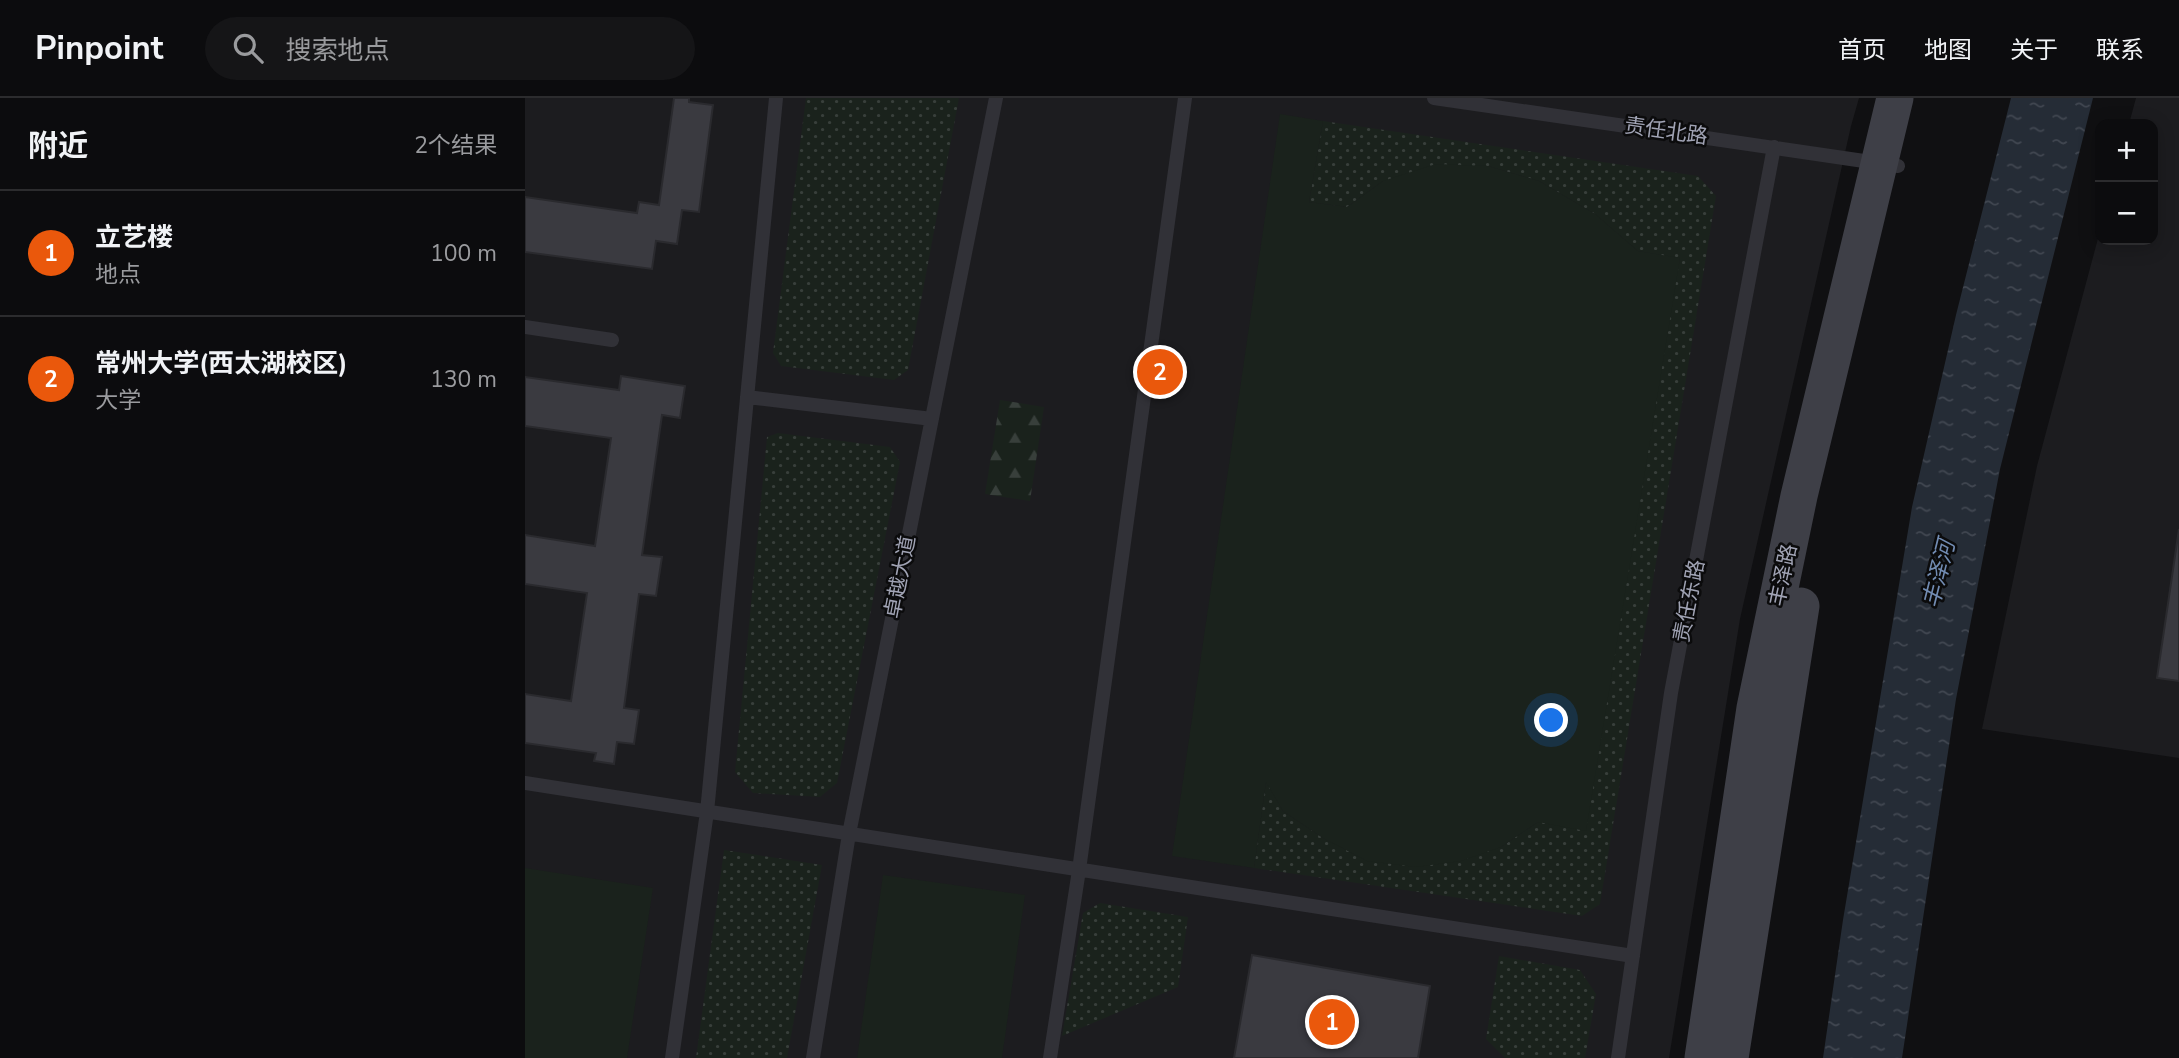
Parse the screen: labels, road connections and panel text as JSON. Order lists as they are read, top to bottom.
{
  "streets": {
    "street": ["丰泽路"],
    "lane": ["责任北路", "卓越大道", "责任东路"]
  },
  "crossings": [
    ["责任北路", "丰泽路"],
    ["责任北路", "责任东路"]
  ],
  "water": ["丰泽河"],
  "page": {
    "header": "Pinpoint",
    "search": "搜索地点",
    "nav": [
      "首页",
      "地图",
      "关于",
      "联系"
    ],
    "heading": ["附近", "2个结果"],
    "map_buttons": ["+", "−"],
    "list": [
      {
        "mark": "1",
        "name": "立艺楼",
        "note": "地点",
        "value": "100 m"
      },
      {
        "mark": "2",
        "name": "常州大学(西太湖校区)",
        "note": "大学",
        "value": "130 m"
      }
    ],
    "pins": ["2", "1"]
  }
}
